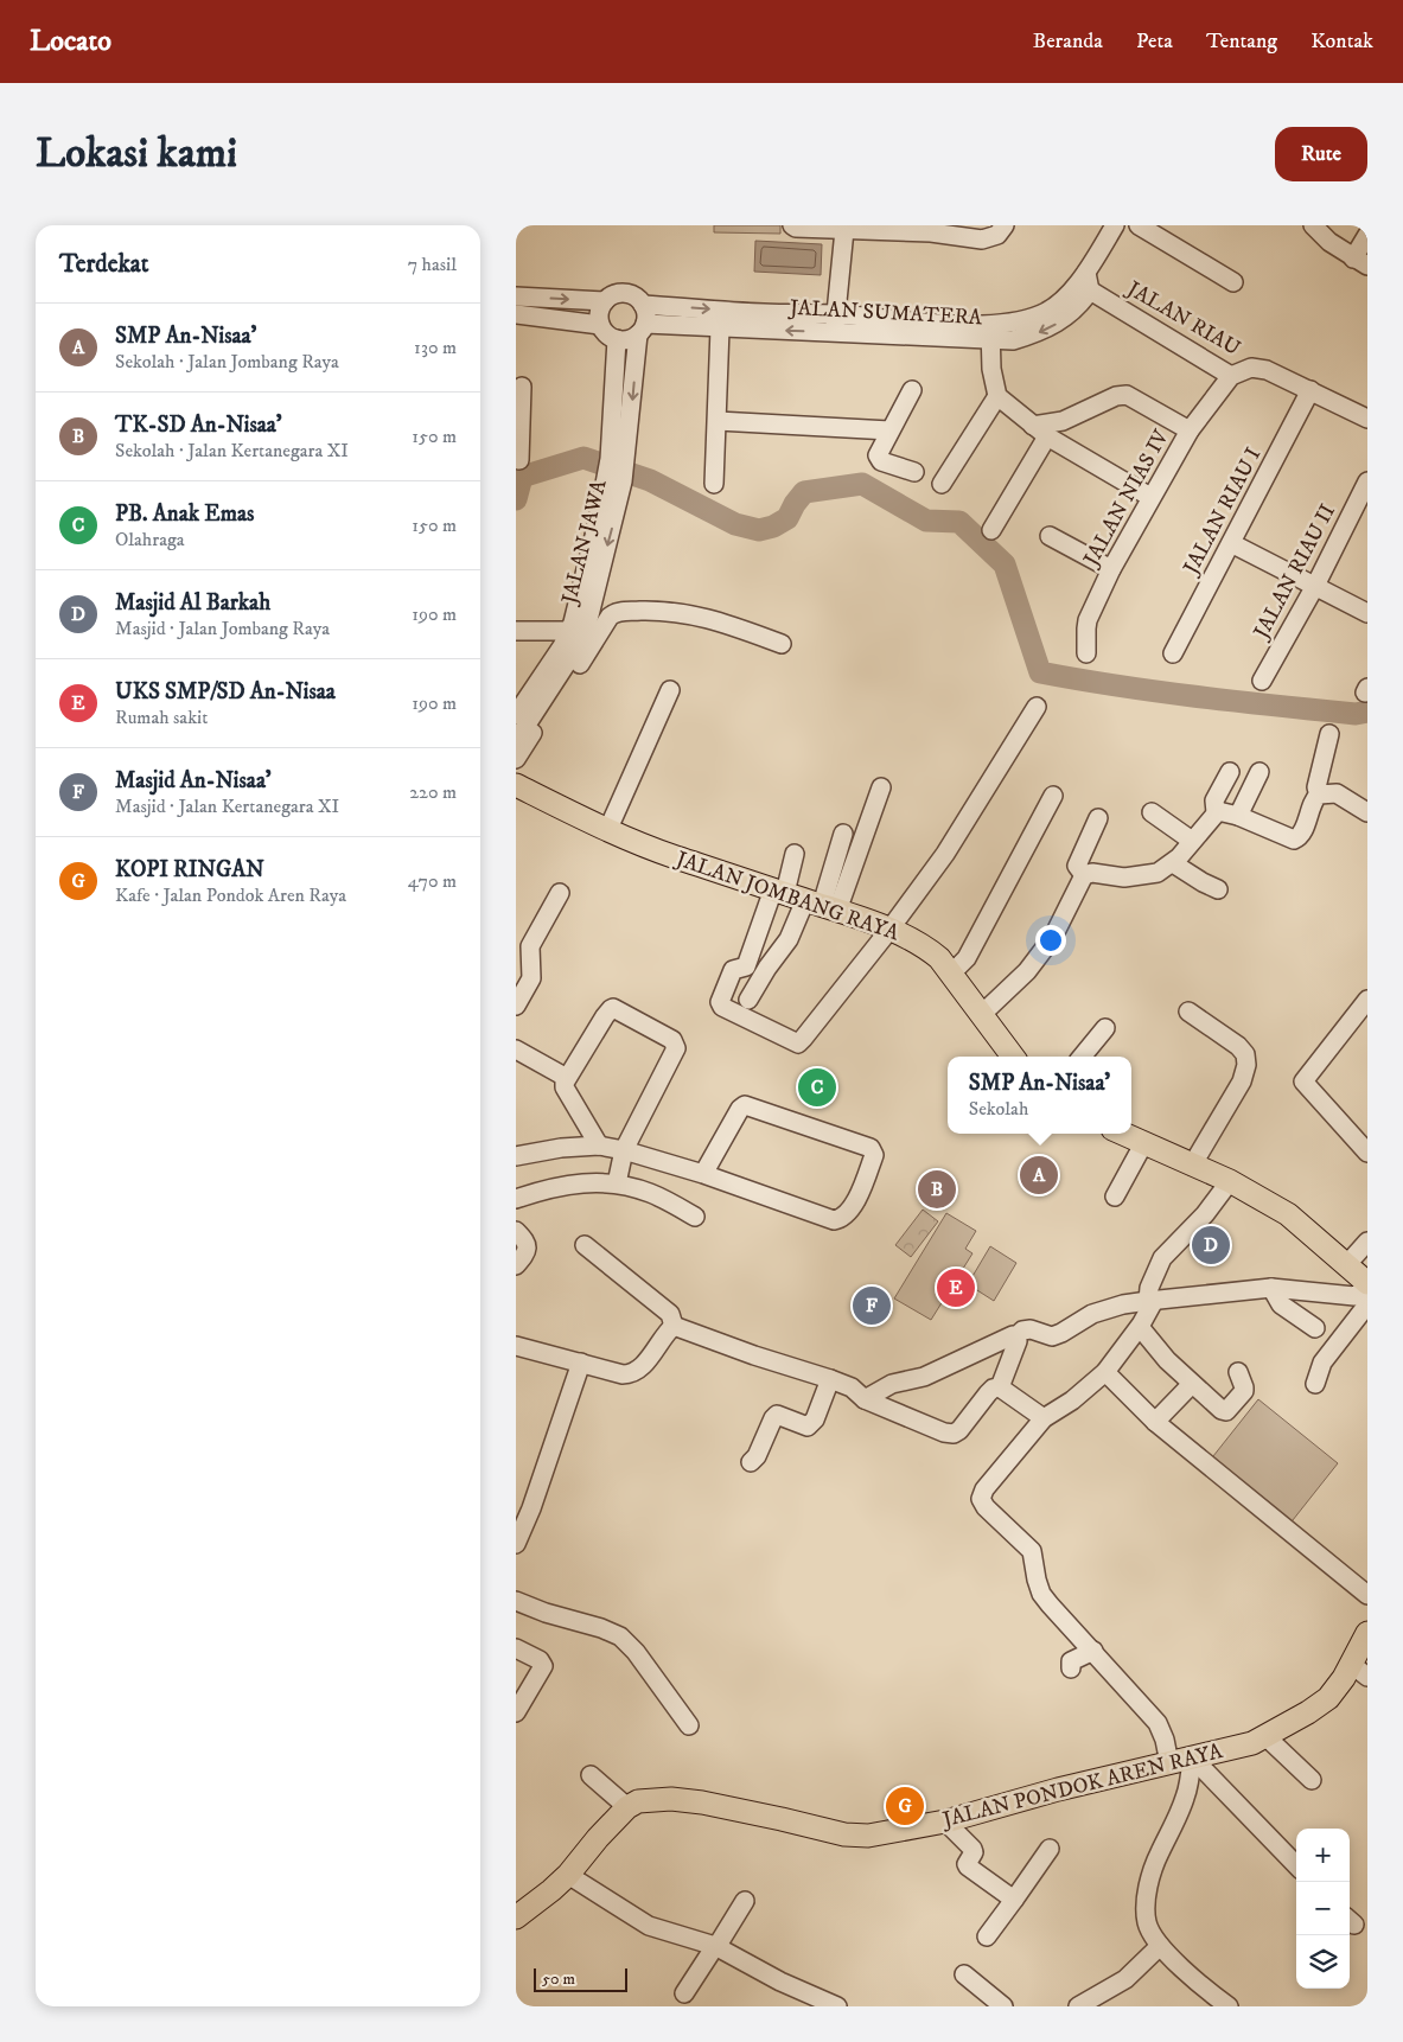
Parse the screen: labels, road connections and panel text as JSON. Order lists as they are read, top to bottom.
{
  "streets": {
    "main road": ["JALAN JOMBANG RAYA", "JALAN PONDOK AREN RAYA"],
    "street": [
      "JALAN SUMATERA",
      "JALAN RIAU",
      "JALAN NIAS IV",
      "JALAN RIAU I",
      "JALAN JAWA",
      "JALAN RIAU II"
    ]
  },
  "crossings": [
    ["JALAN SUMATERA", "JALAN RIAU"],
    ["JALAN SUMATERA", "JALAN JAWA"],
    ["JALAN RIAU", "JALAN NIAS IV"],
    ["JALAN RIAU", "JALAN RIAU I"]
  ],
  "scale_bar": "50 m",
  "page": {
    "header": "Locato",
    "nav": [
      "Beranda",
      "Peta",
      "Tentang",
      "Kontak"
    ],
    "buttons": "Rute",
    "title": "Lokasi kami",
    "heading": ["Terdekat", "7 hasil"],
    "list": [
      {
        "mark": "A",
        "name": "SMP An-Nisaa'",
        "note": "Sekolah · Jalan Jombang Raya",
        "value": "130 m"
      },
      {
        "mark": "B",
        "name": "TK-SD An-Nisaa'",
        "note": "Sekolah · Jalan Kertanegara XI",
        "value": "150 m"
      },
      {
        "mark": "C",
        "name": "PB. Anak Emas",
        "note": "Olahraga",
        "value": "150 m"
      },
      {
        "mark": "D",
        "name": "Masjid Al Barkah",
        "note": "Masjid · Jalan Jombang Raya",
        "value": "190 m"
      },
      {
        "mark": "E",
        "name": "UKS SMP/SD An-Nisaa",
        "note": "Rumah sakit",
        "value": "190 m"
      },
      {
        "mark": "F",
        "name": "Masjid An-Nisaa'",
        "note": "Masjid · Jalan Kertanegara XI",
        "value": "220 m"
      },
      {
        "mark": "G",
        "name": "KOPI RINGAN",
        "note": "Kafe · Jalan Pondok Aren Raya",
        "value": "470 m"
      }
    ],
    "popup": ["SMP An-Nisaa'", "Sekolah"],
    "pins": [
      "C",
      "A",
      "B",
      "D",
      "E",
      "F",
      "G"
    ],
    "map_buttons": ["+", "−"],
    "scale": "50 m"
  }
}
